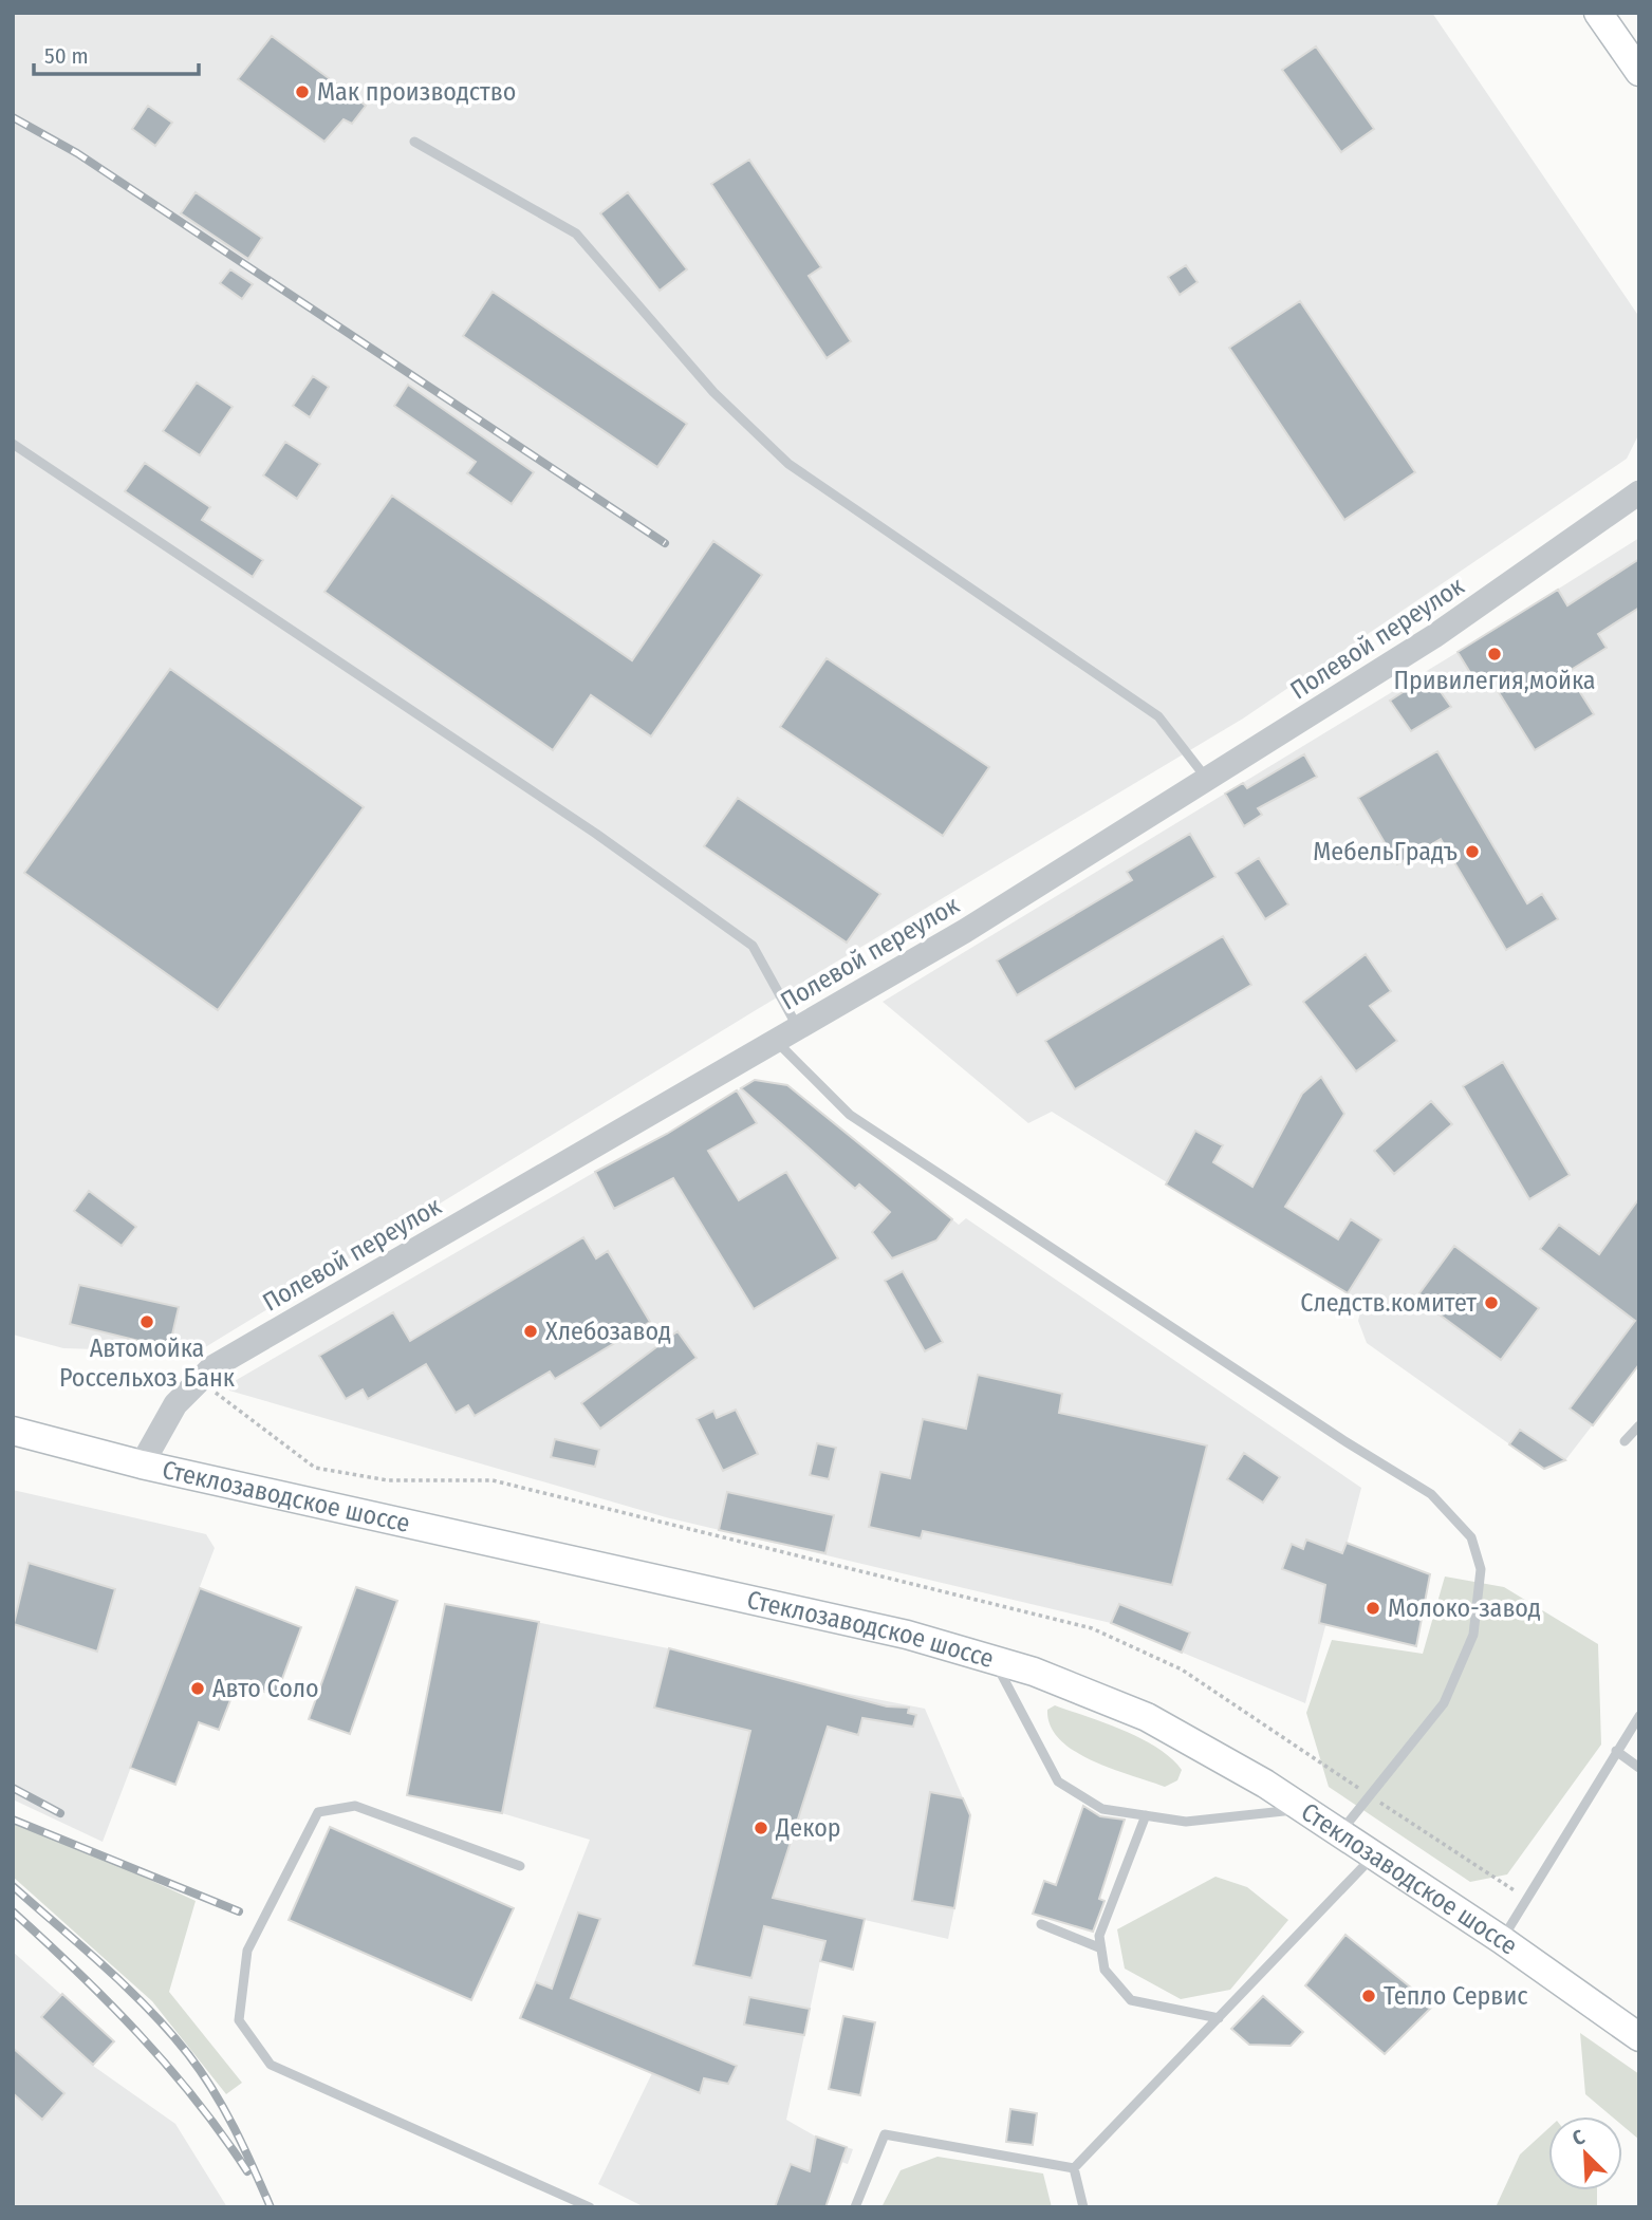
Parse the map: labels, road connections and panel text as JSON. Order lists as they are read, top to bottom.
{
  "streets": {
    "main road": ["Стеклозаводское шоссе"],
    "street": ["Полевой переулок"]
  },
  "crossings": [
    ["Полевой переулок", "Стеклозаводское шоссе"]
  ],
  "places": [
    "Мак производство",
    "Привилегия,мойка",
    "МебельГрадъ",
    "Следств.комитет",
    "Автомойка Россельхоз Банк",
    "Хлебозавод",
    "Молоко-завод",
    "Авто Соло",
    "Декор",
    "Тепло Сервис"
  ],
  "scale_bar": "50 m",
  "north": "top left"
}
